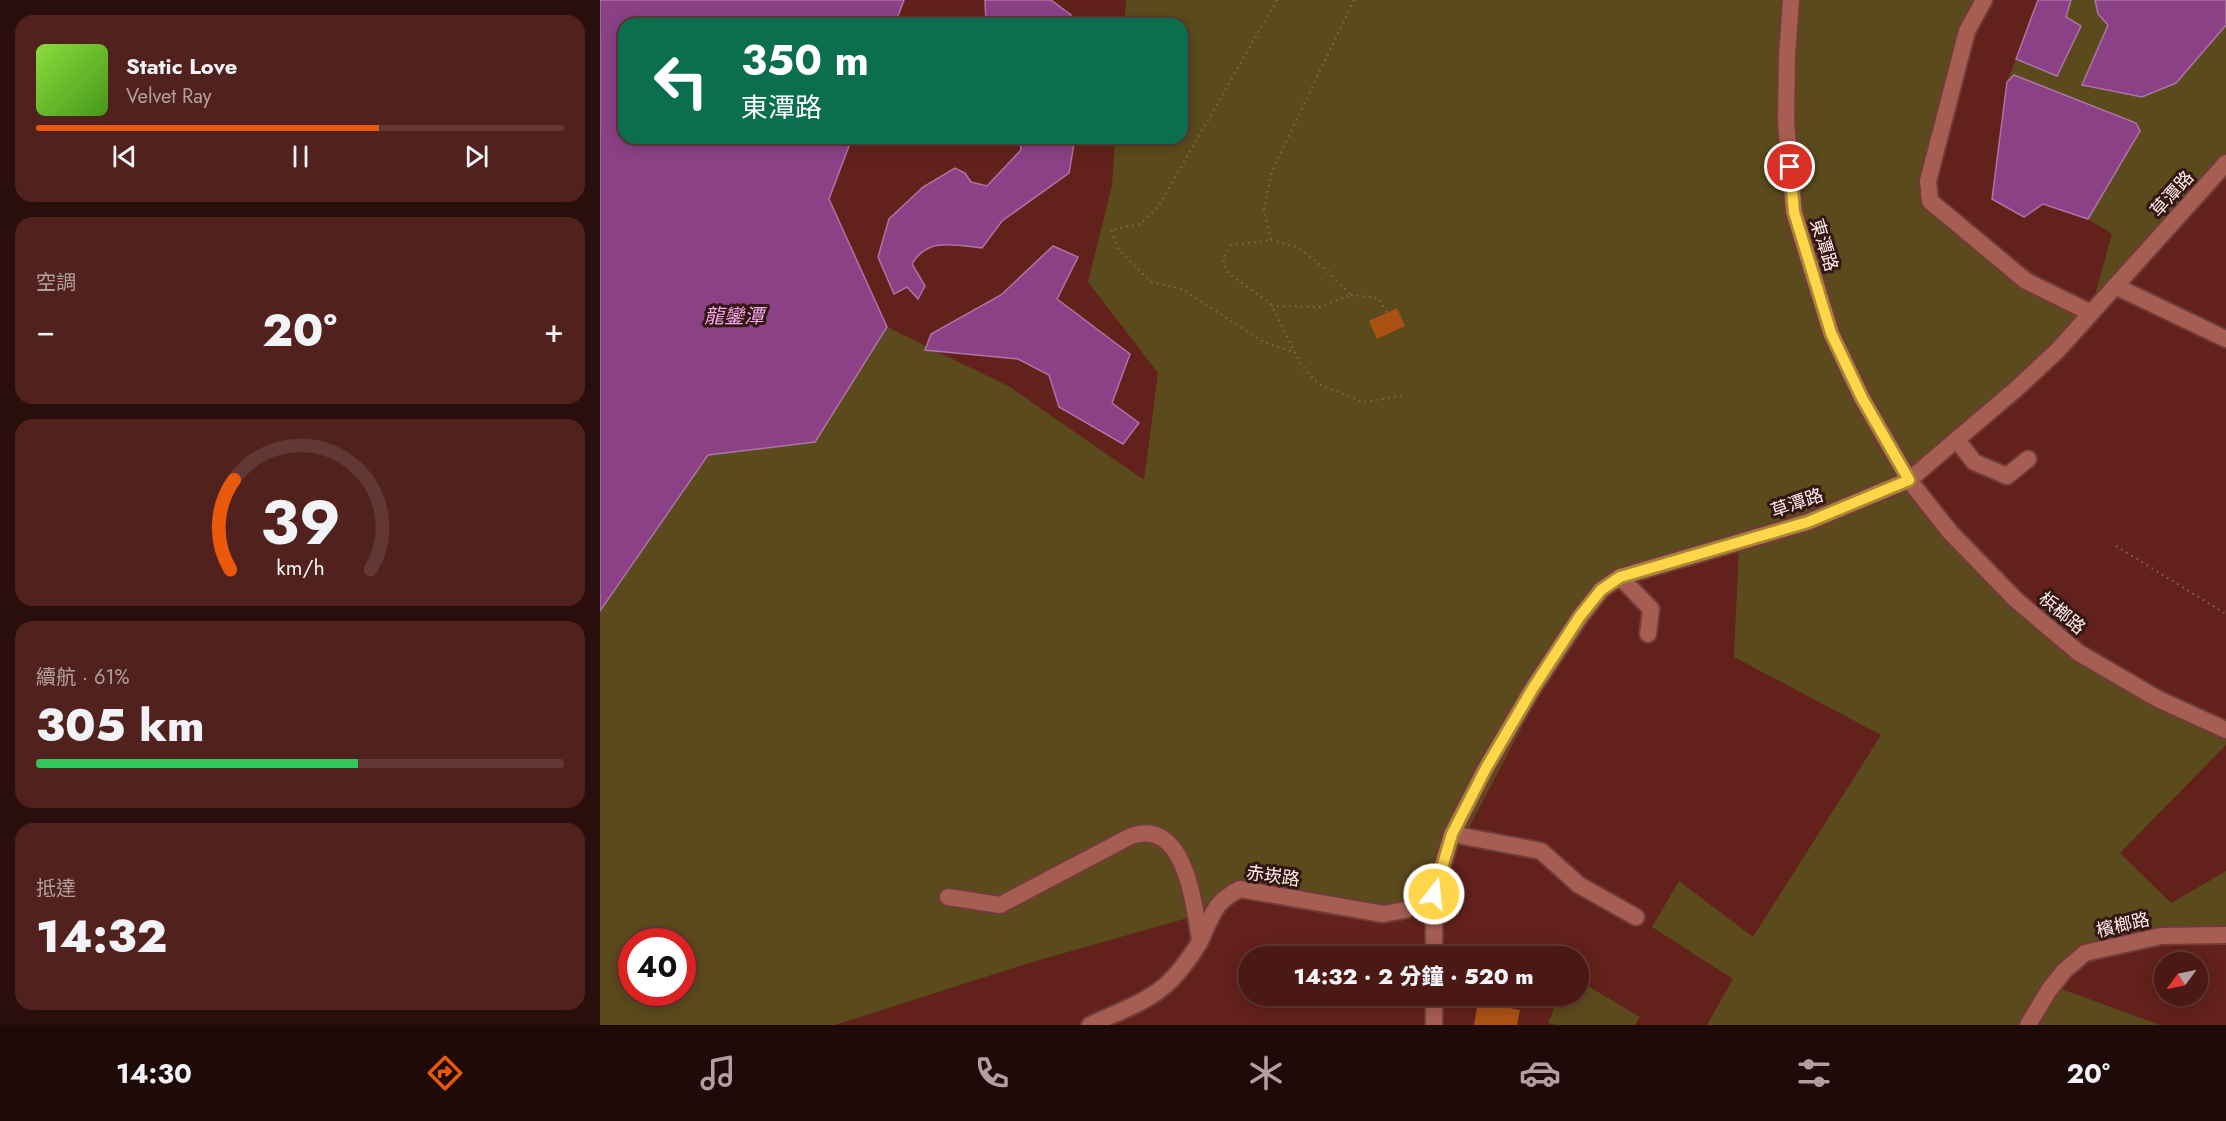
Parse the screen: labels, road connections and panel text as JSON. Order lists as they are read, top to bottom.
{
  "streets": {
    "street": [
      "草潭路",
      "東潭路",
      "梹榔路",
      "赤崁路",
      "檳榔路"
    ]
  },
  "crossings": [
    ["草潭路", "東潭路"],
    ["草潭路", "梹榔路"],
    ["草潭路", "赤崁路"],
    ["東潭路", "梹榔路"]
  ],
  "water": ["龍鑾潭"],
  "north": "bottom left",
  "page": {
    "turn": ["350 m", "東潭路"],
    "song": ["Static Love", "Velvet Ray"],
    "tile": [
      "空調",
      ["續航 · 61%", "305 km"],
      ["抵達", "14:32"]
    ],
    "heat": ["−", "20°", "+"],
    "limit": "40",
    "trip": "14:32 · 2 分鐘 · 520 m",
    "tabs": ["14:30", "20°"],
    "gauge": ["39", "km/h"]
  }
}
